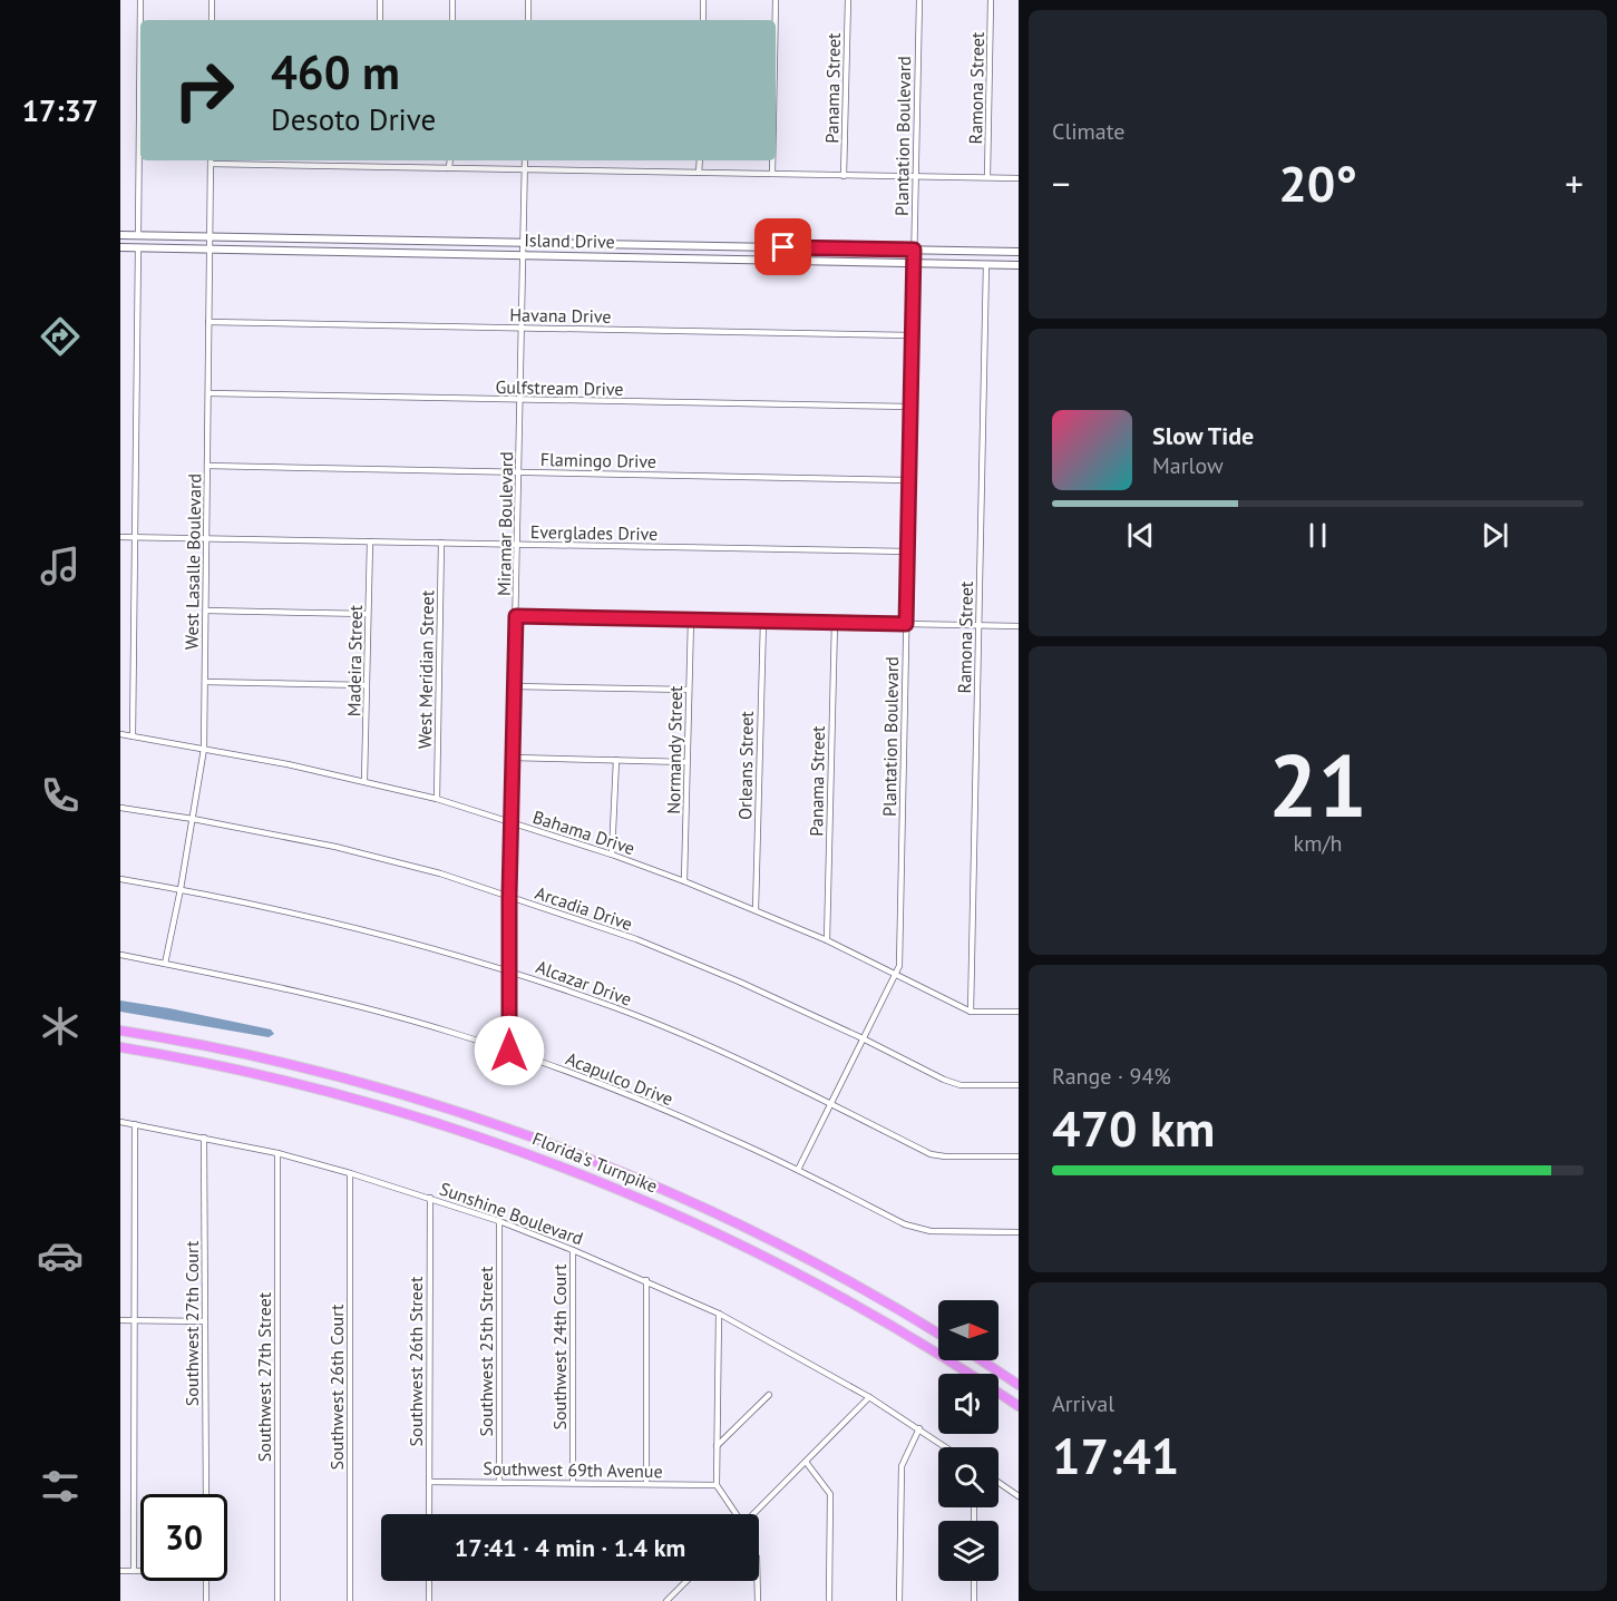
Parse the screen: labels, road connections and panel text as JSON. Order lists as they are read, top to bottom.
{
  "streets": {
    "highway": ["Florida's Turnpike"],
    "street": [
      "Panama Street",
      "Ramona Street",
      "Plantation Boulevard",
      "Island Drive",
      "Havana Drive",
      "Gulfstream Drive",
      "Flamingo Drive",
      "Miramar Boulevard",
      "Everglades Drive",
      "West Lasalle Boulevard",
      "Madeira Street",
      "West Meridian Street",
      "Normandy Street",
      "Orleans Street",
      "Bahama Drive",
      "Arcadia Drive",
      "Alcazar Drive",
      "Acapulco Drive",
      "Sunshine Boulevard",
      "Southwest 27th Court",
      "Southwest 24th Court",
      "Southwest 25th Street",
      "Southwest 26th Street",
      "Southwest 27th Street",
      "Southwest 26th Court",
      "Southwest 69th Avenue"
    ]
  },
  "crossings": [
    ["Panama Street", "Bahama Drive"],
    ["Ramona Street", "Island Drive"],
    ["Ramona Street", "Bahama Drive"],
    ["Plantation Boulevard", "Island Drive"],
    ["Plantation Boulevard", "Havana Drive"],
    ["Plantation Boulevard", "Gulfstream Drive"],
    ["Plantation Boulevard", "Flamingo Drive"],
    ["Plantation Boulevard", "Everglades Drive"],
    ["Plantation Boulevard", "Bahama Drive"],
    ["Plantation Boulevard", "Arcadia Drive"],
    ["Plantation Boulevard", "Alcazar Drive"],
    ["Plantation Boulevard", "Acapulco Drive"],
    ["Island Drive", "Miramar Boulevard"],
    ["Island Drive", "West Lasalle Boulevard"],
    ["Havana Drive", "Miramar Boulevard"],
    ["Havana Drive", "West Lasalle Boulevard"],
    ["Gulfstream Drive", "Miramar Boulevard"],
    ["Gulfstream Drive", "West Lasalle Boulevard"],
    ["Flamingo Drive", "Miramar Boulevard"],
    ["Flamingo Drive", "West Lasalle Boulevard"],
    ["Miramar Boulevard", "Everglades Drive"],
    ["Miramar Boulevard", "Bahama Drive"],
    ["Miramar Boulevard", "Arcadia Drive"],
    ["Miramar Boulevard", "Alcazar Drive"],
    ["Miramar Boulevard", "Acapulco Drive"],
    ["Everglades Drive", "West Lasalle Boulevard"],
    ["Everglades Drive", "Madeira Street"],
    ["Everglades Drive", "West Meridian Street"],
    ["West Lasalle Boulevard", "Bahama Drive"],
    ["West Lasalle Boulevard", "Arcadia Drive"],
    ["West Lasalle Boulevard", "Alcazar Drive"],
    ["West Lasalle Boulevard", "Acapulco Drive"],
    ["Madeira Street", "Bahama Drive"],
    ["West Meridian Street", "Bahama Drive"],
    ["Normandy Street", "Bahama Drive"],
    ["Orleans Street", "Bahama Drive"],
    ["Sunshine Boulevard", "Southwest 27th Court"],
    ["Sunshine Boulevard", "Southwest 24th Court"],
    ["Sunshine Boulevard", "Southwest 25th Street"],
    ["Sunshine Boulevard", "Southwest 26th Street"],
    ["Sunshine Boulevard", "Southwest 27th Street"],
    ["Sunshine Boulevard", "Southwest 26th Court"],
    ["Southwest 24th Court", "Southwest 69th Avenue"],
    ["Southwest 25th Street", "Southwest 69th Avenue"],
    ["Southwest 26th Street", "Southwest 69th Avenue"]
  ],
  "north": "right",
  "page": {
    "tabs": "17:37",
    "tile": [
      "Climate",
      ["21", "km/h"],
      ["Range · 94%", "470 km"],
      ["Arrival", "17:41"]
    ],
    "turn": ["460 m", "Desoto Drive"],
    "heat": ["−", "20°", "+"],
    "song": ["Slow Tide", "Marlow"],
    "limit": "30",
    "trip": "17:41 · 4 min · 1.4 km"
  }
}
